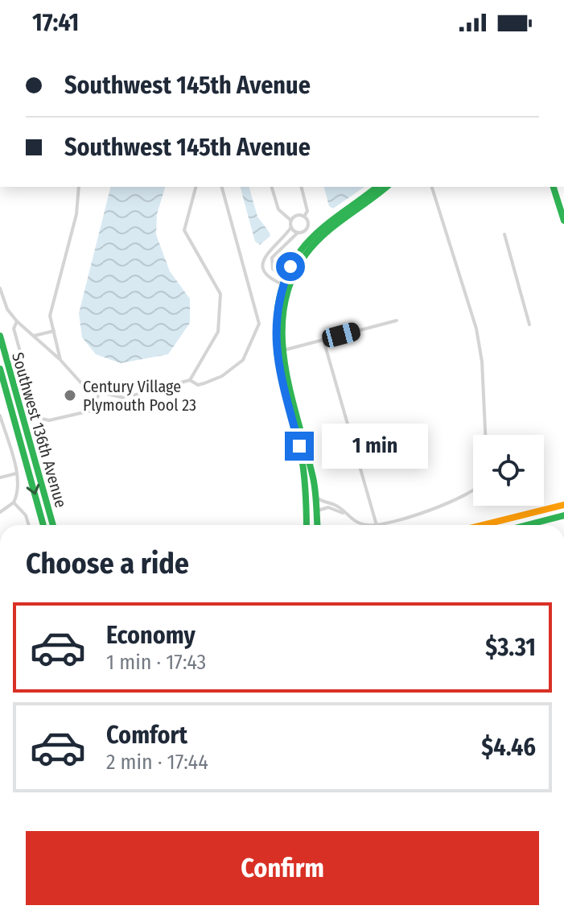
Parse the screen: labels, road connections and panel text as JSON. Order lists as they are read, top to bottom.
{
  "streets": {
    "main road": ["Southwest 136th Avenue"]
  },
  "places": ["Century Village Plymouth Pool 23"],
  "page": {
    "status": "17:41",
    "banner": ["Southwest 145th Avenue", "Southwest 145th Avenue"],
    "bubble": "1 min",
    "heading": "Choose a ride",
    "list": [
      {
        "name": "Economy",
        "note": "1 min · 17:43",
        "value": "$3.31"
      },
      {
        "name": "Comfort",
        "note": "2 min · 17:44",
        "value": "$4.46"
      }
    ],
    "buttons": "Confirm"
  }
}
